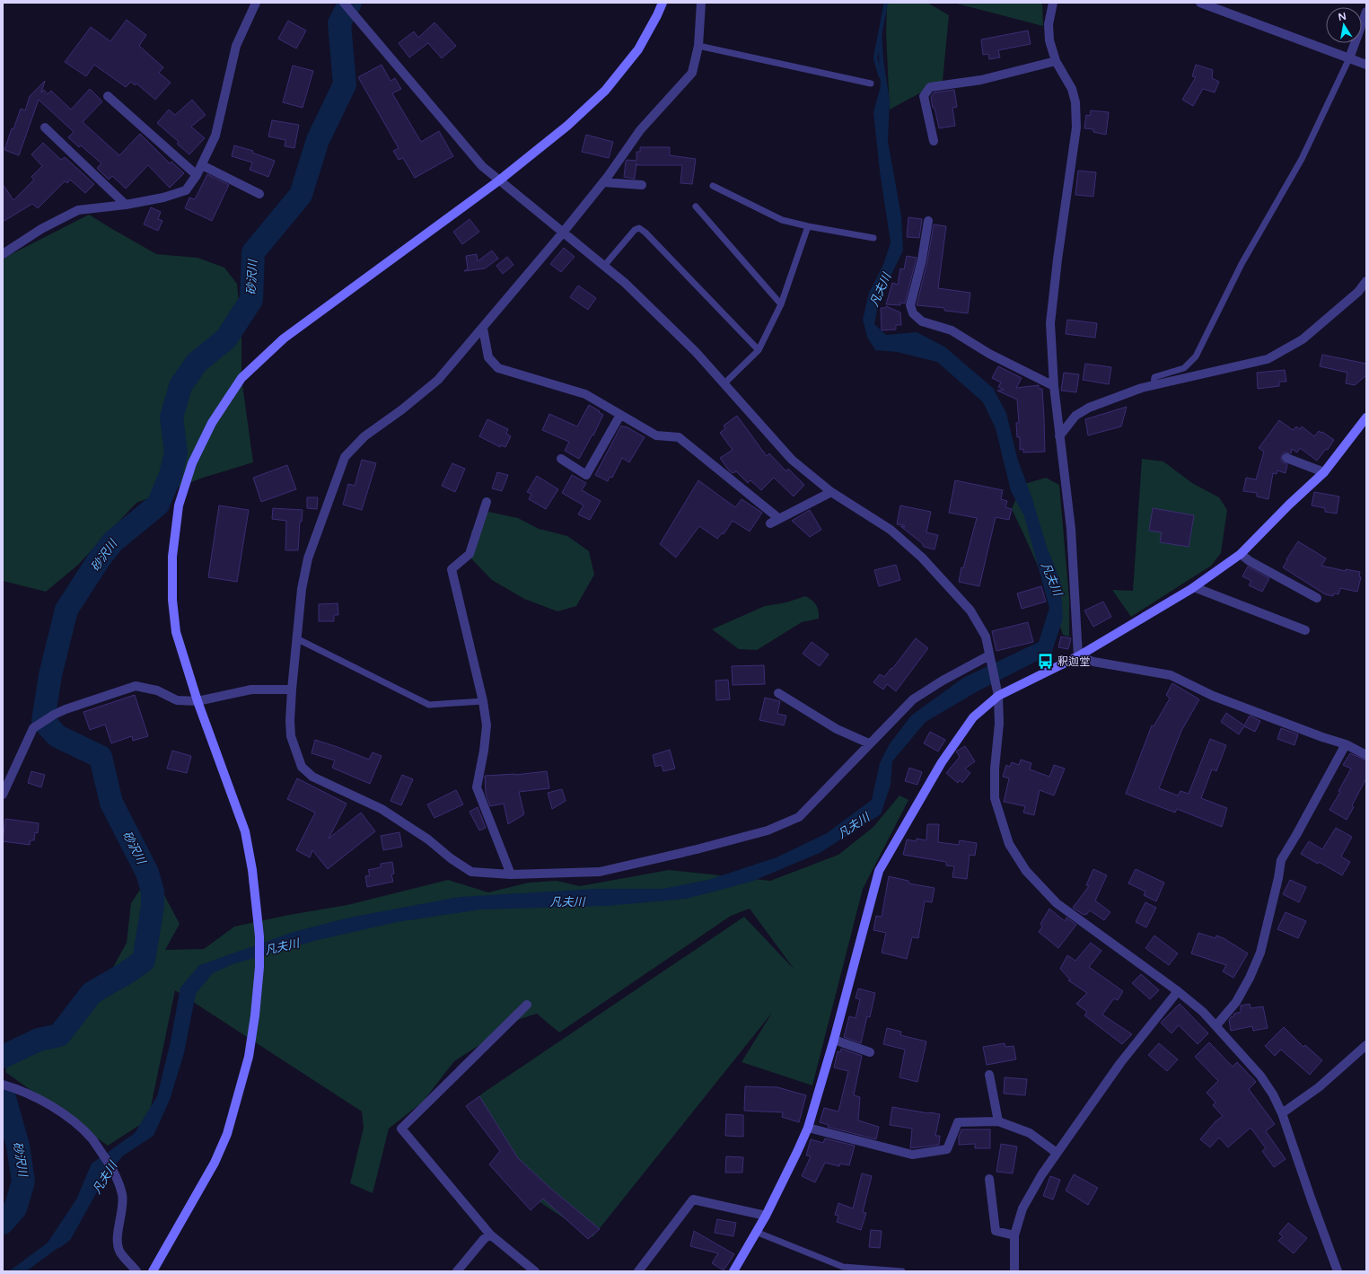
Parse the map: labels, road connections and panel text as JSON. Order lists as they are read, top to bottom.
{
  "water": ["砂沢川", "凡夫川"],
  "places": {
    "bus stop": ["釈迦堂"]
  },
  "north": "top"
}
